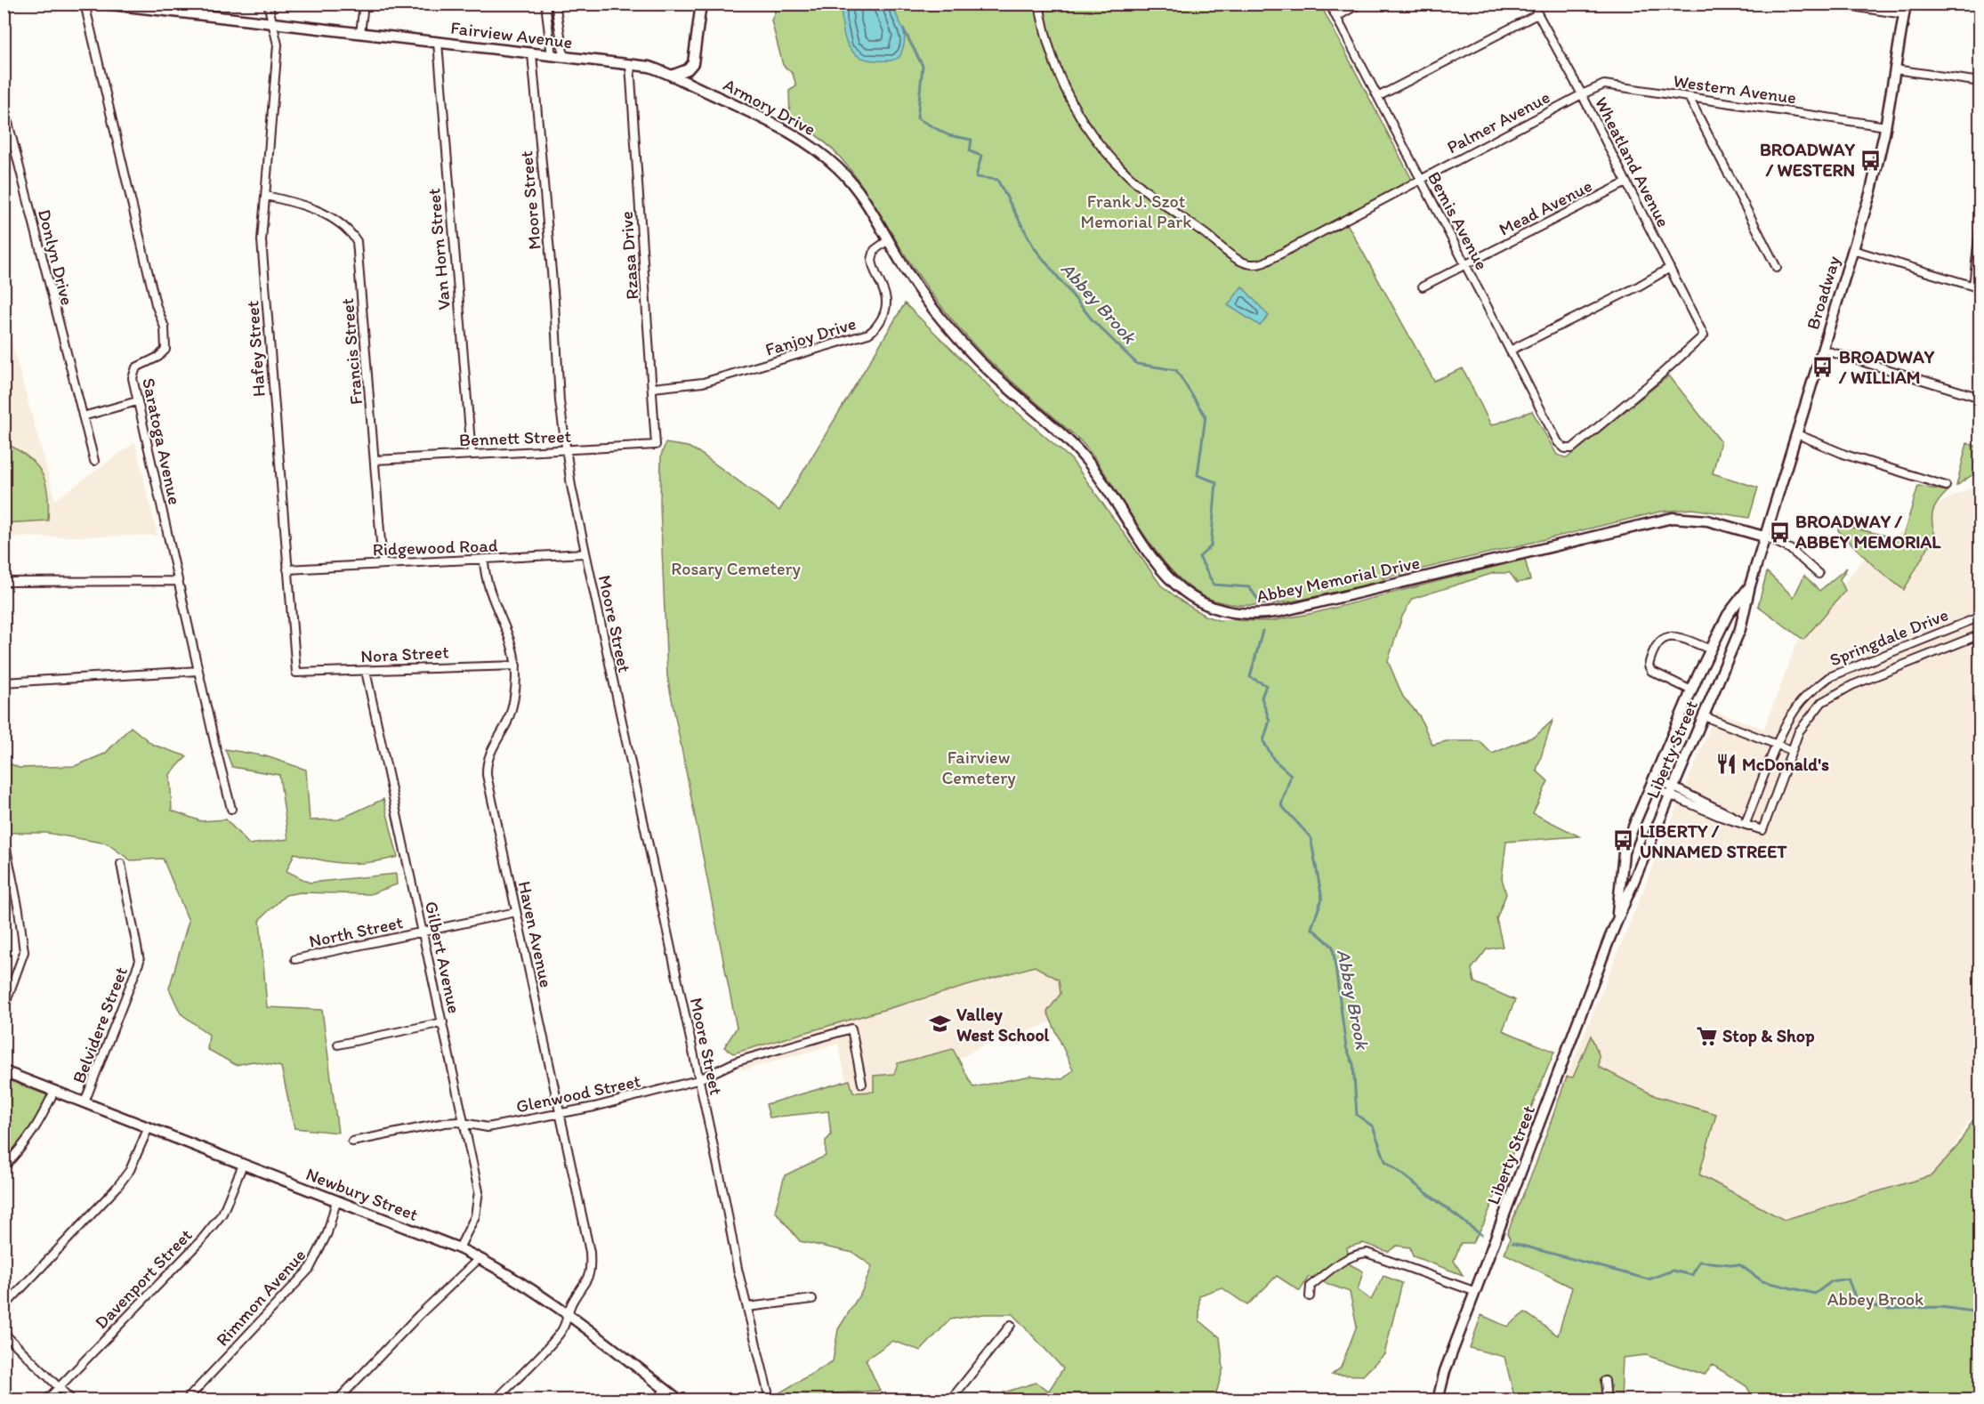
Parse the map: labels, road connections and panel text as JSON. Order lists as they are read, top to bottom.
{
  "streets": {
    "main road": [
      "Fairview Avenue",
      "Armory Drive",
      "Broadway",
      "Abbey Memorial Drive",
      "Liberty Street",
      "Newbury Street"
    ],
    "street": [
      "Western Avenue",
      "Palmer Avenue",
      "Wheatland Avenue",
      "Moore Street",
      "Mead Avenue",
      "Bemis Avenue",
      "Van Horn Street",
      "Rzasa Drive",
      "Donlyn Drive",
      "Fanjoy Drive",
      "Hafey Street",
      "Francis Street",
      "Bennett Street",
      "Saratoga Avenue",
      "Ridgewood Road",
      "Springdale Drive",
      "Nora Street",
      "North Street",
      "Haven Avenue",
      "Gilbert Avenue",
      "Belvidere Street",
      "Glenwood Street",
      "Davenport Street",
      "Rimmon Avenue"
    ]
  },
  "crossings": [
    ["Fairview Avenue", "Armory Drive"],
    ["Fairview Avenue", "Moore Street"],
    ["Fairview Avenue", "Van Horn Street"],
    ["Fairview Avenue", "Rzasa Drive"],
    ["Fairview Avenue", "Hafey Street"],
    ["Western Avenue", "Palmer Avenue"],
    ["Western Avenue", "Wheatland Avenue"],
    ["Western Avenue", "Broadway"],
    ["Armory Drive", "Rzasa Drive"],
    ["Armory Drive", "Fanjoy Drive"],
    ["Armory Drive", "Abbey Memorial Drive"],
    ["Palmer Avenue", "Wheatland Avenue"],
    ["Palmer Avenue", "Bemis Avenue"],
    ["Wheatland Avenue", "Mead Avenue"],
    ["Wheatland Avenue", "Bemis Avenue"],
    ["Moore Street", "Bennett Street"],
    ["Moore Street", "Ridgewood Road"],
    ["Moore Street", "Glenwood Street"],
    ["Mead Avenue", "Bemis Avenue"],
    ["Van Horn Street", "Bennett Street"],
    ["Rzasa Drive", "Fanjoy Drive"],
    ["Rzasa Drive", "Bennett Street"],
    ["Broadway", "Abbey Memorial Drive"],
    ["Broadway", "Liberty Street"],
    ["Fanjoy Drive", "Abbey Memorial Drive"],
    ["Hafey Street", "Francis Street"],
    ["Hafey Street", "Ridgewood Road"],
    ["Hafey Street", "Nora Street"],
    ["Francis Street", "Bennett Street"],
    ["Francis Street", "Ridgewood Road"],
    ["Ridgewood Road", "Haven Avenue"],
    ["Nora Street", "Haven Avenue"],
    ["Nora Street", "Gilbert Avenue"],
    ["North Street", "Haven Avenue"],
    ["North Street", "Gilbert Avenue"],
    ["Haven Avenue", "Glenwood Street"],
    ["Haven Avenue", "Newbury Street"],
    ["Gilbert Avenue", "Glenwood Street"],
    ["Gilbert Avenue", "Newbury Street"],
    ["Belvidere Street", "Newbury Street"],
    ["Newbury Street", "Davenport Street"],
    ["Newbury Street", "Rimmon Avenue"]
  ],
  "water": ["Abbey Brook"],
  "parks": [
    "Frank J. Szot Memorial Park",
    "Rosary Cemetery",
    "Fairview Cemetery",
    "Abbey Brook"
  ],
  "places": {
    "bus stop": [
      "BROADWAY / WESTERN",
      "BROADWAY / WILLIAM",
      "BROADWAY / ABBEY MEMORIAL",
      "LIBERTY / UNNAMED STREET"
    ],
    "restaurant": ["McDonald's"],
    "school or university": ["Valley West School"],
    "supermarket": ["Stop & Shop"]
  }
}
